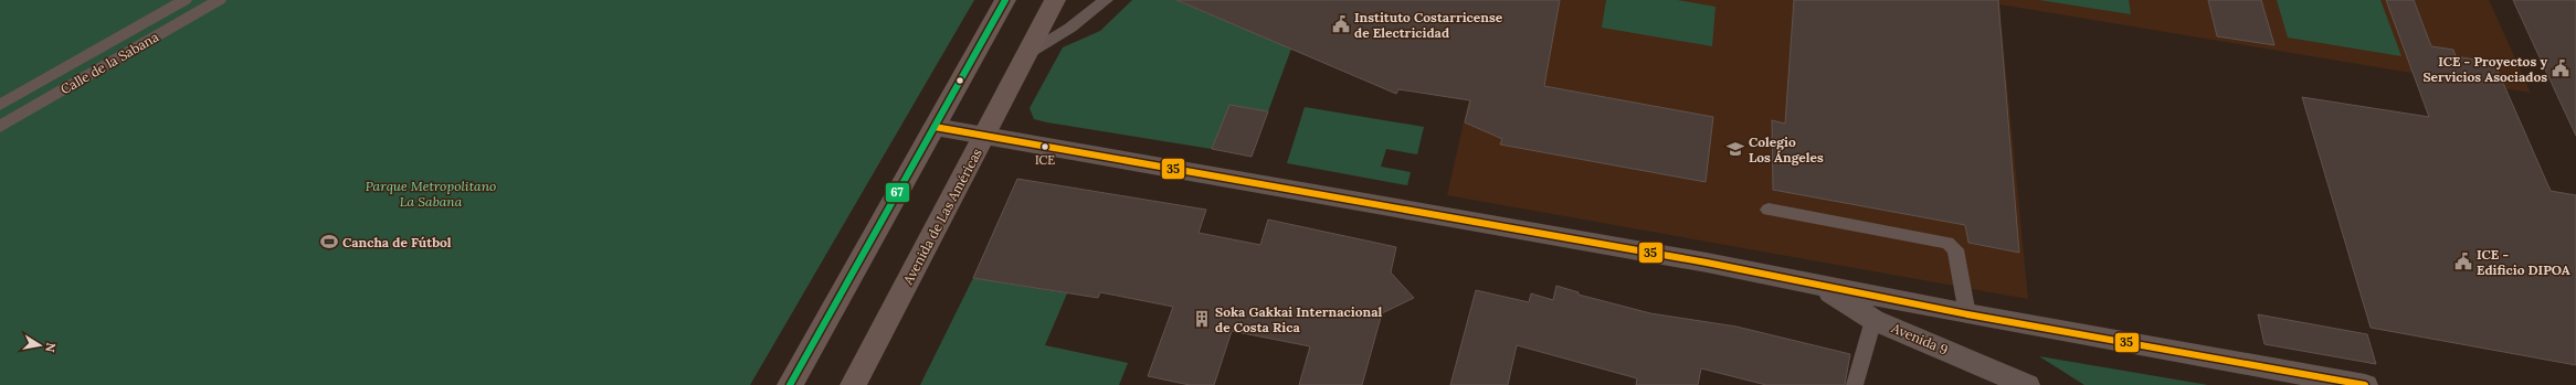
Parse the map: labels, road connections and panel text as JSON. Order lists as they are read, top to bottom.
{
  "streets": {
    "main road": ["Avenida de Las Américas"],
    "street": ["Avenida 9"],
    "lane": ["Calle de la Sabana"]
  },
  "parks": ["Parque Metropolitano La Sabana"],
  "places": {
    "public building": ["Instituto Costarricense de Electricidad", "ICE - Proyectos y Servicios Asociados", "ICE - Edificio DIPOA"],
    "other": ["ICE"],
    "school or university": ["Colegio Los Ángeles"],
    "sports": ["Cancha de Fútbol"],
    "building": ["Soka Gakkai Internacional de Costa Rica"]
  },
  "lines": ["transit line 67", "transit line 35"],
  "north": "right"
}
